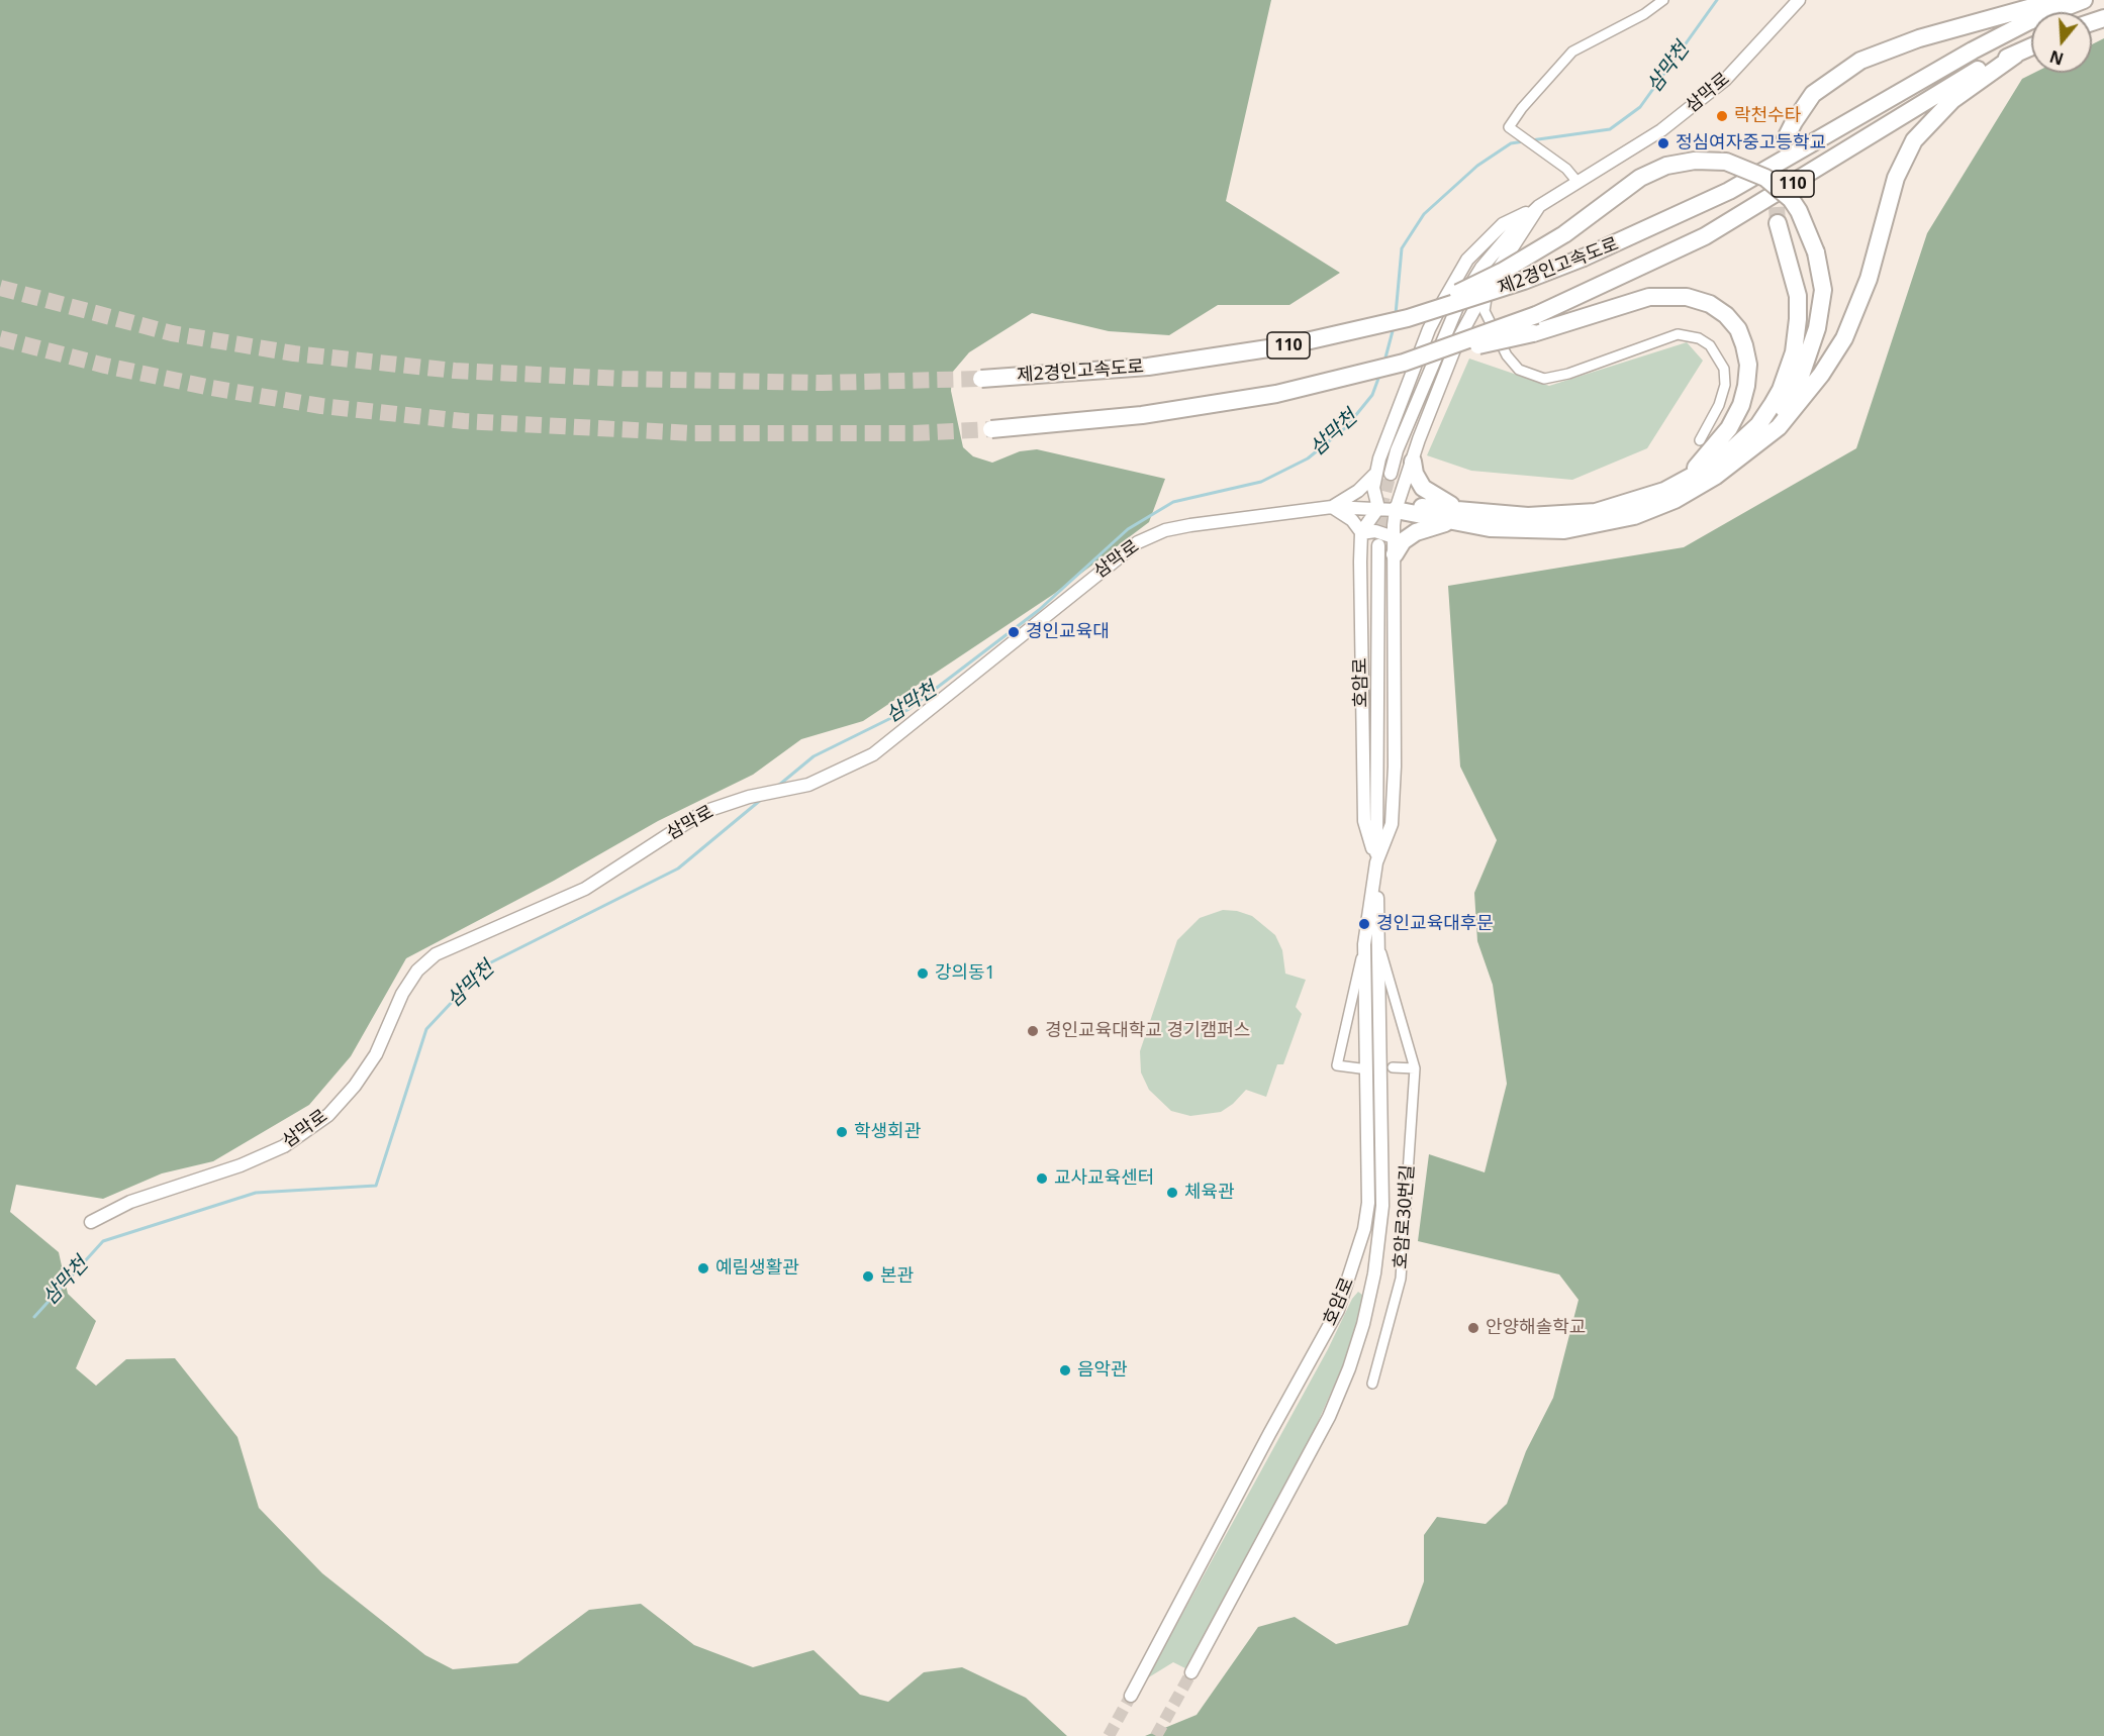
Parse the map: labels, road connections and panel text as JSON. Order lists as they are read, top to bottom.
{
  "streets": {
    "highway": ["110", "제2경인고속도로"],
    "main road": ["삼막로", "호암로"],
    "street": ["호암로30번길"]
  },
  "crossings": [
    ["삼막로", "호암로"],
    ["호암로", "호암로30번길"]
  ],
  "water": ["삼막천"],
  "places": [
    "락천수타",
    "정심여자중고등학교",
    "경인교육대",
    "경인교육대후문",
    "강의동1",
    "경인교육대학교 경기캠퍼스",
    "학생회관",
    "교사교육센터",
    "체육관",
    "예림생활관",
    "본관",
    "안양해솔학교",
    "음악관"
  ],
  "north": "bottom"
}
